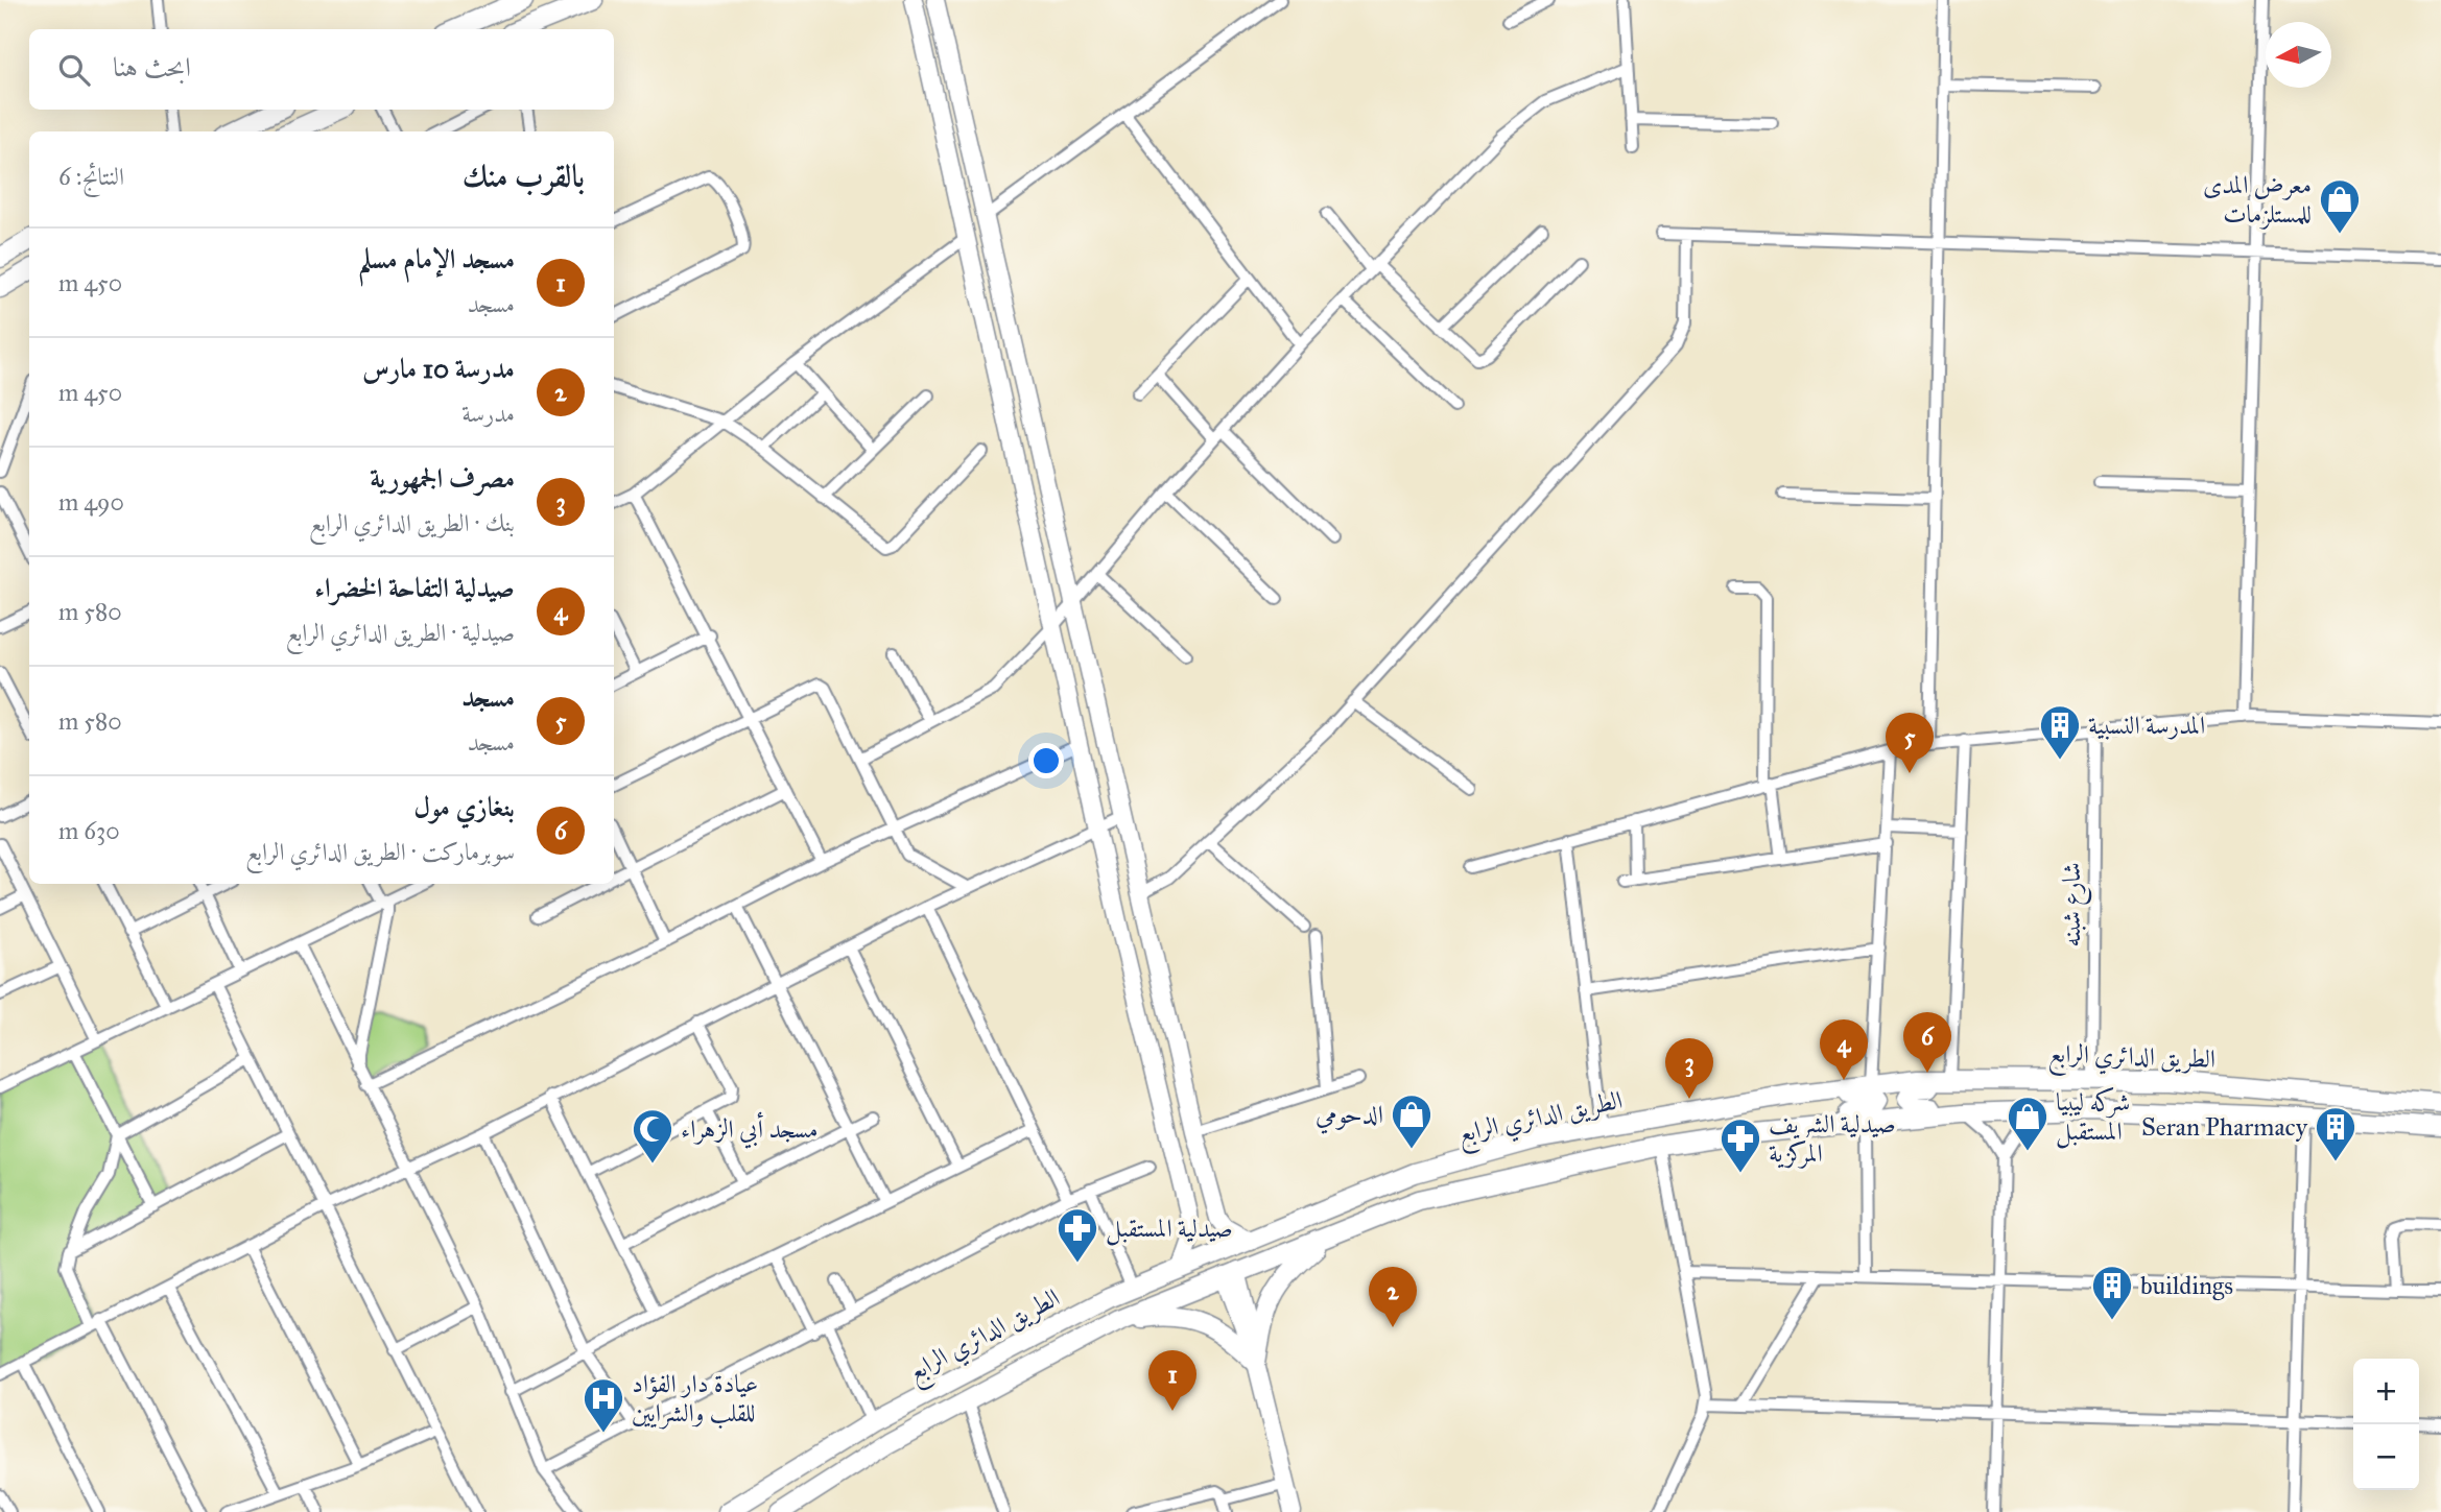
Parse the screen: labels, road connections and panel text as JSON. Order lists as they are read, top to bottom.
{
  "streets": {
    "main road": ["الطريق الدائري الرابع"],
    "street": ["شارع شبنه"]
  },
  "crossings": [
    ["شارع شبنه", "الطريق الدائري الرابع"]
  ],
  "places": {
    "shop": ["معرض المدى للمستلزمات", "الدحومي", "شركه ليبيا المستقبل"],
    "building": ["المدرسة النسبية", "Seran Pharmacy", "buildings"],
    "mosque": ["مسجد أبي الزهراء"],
    "pharmacy": ["صيدلية الشريف المركزية", "صيدلية المستقبل"],
    "hospital": ["عيادة دار الفؤاد للقلب والشرايين"]
  },
  "north": "left",
  "page": {
    "search": "ابحث هنا",
    "heading": ["بالقرب منك", "النتائج: 6"],
    "list": [
      {
        "mark": "1",
        "name": "مسجد الإمام مسلم",
        "note": "مسجد",
        "value": "450 m"
      },
      {
        "mark": "2",
        "name": "مدرسة 10 مارس",
        "note": "مدرسة",
        "value": "450 m"
      },
      {
        "mark": "3",
        "name": "مصرف الجمهورية",
        "note": "بنك · الطريق الدائري الرابع",
        "value": "490 m"
      },
      {
        "mark": "4",
        "name": "صيدلية التفاحة الخضراء",
        "note": "صيدلية · الطريق الدائري الرابع",
        "value": "580 m"
      },
      {
        "mark": "5",
        "name": "مسجد",
        "note": "مسجد",
        "value": "580 m"
      },
      {
        "mark": "6",
        "name": "بنغازي مول",
        "note": "سوبرماركت · الطريق الدائري الرابع",
        "value": "630 m"
      }
    ],
    "pins": [
      "5",
      "6",
      "4",
      "3",
      "2",
      "1"
    ],
    "map_buttons": ["+", "−"]
  }
}
